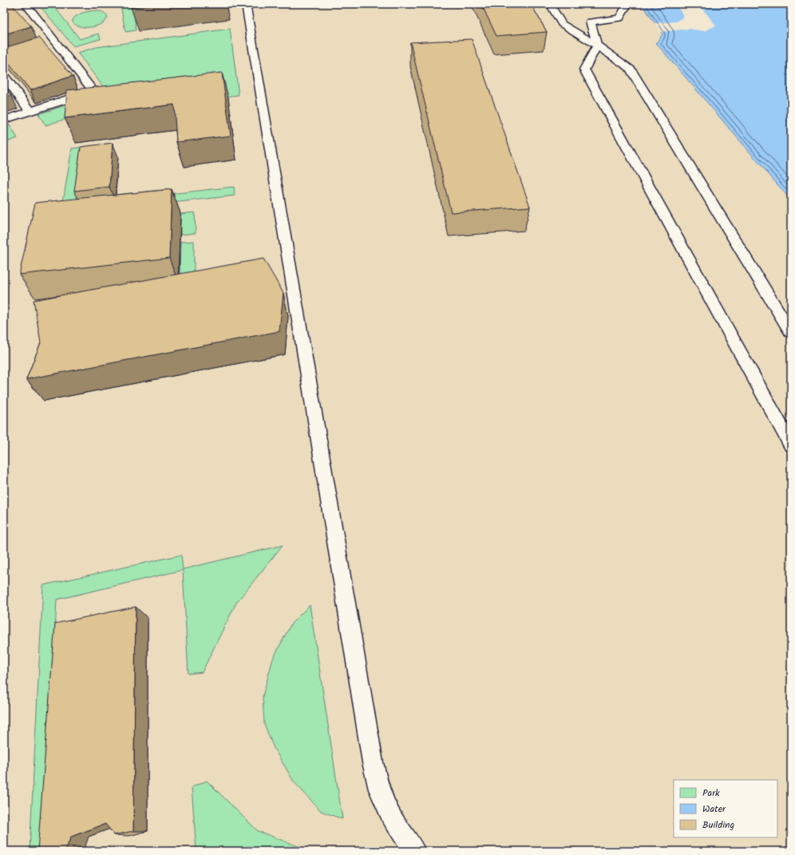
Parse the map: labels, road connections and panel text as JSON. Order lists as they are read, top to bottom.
{
  "legend": ["Park", "Water", "Building"]
}
